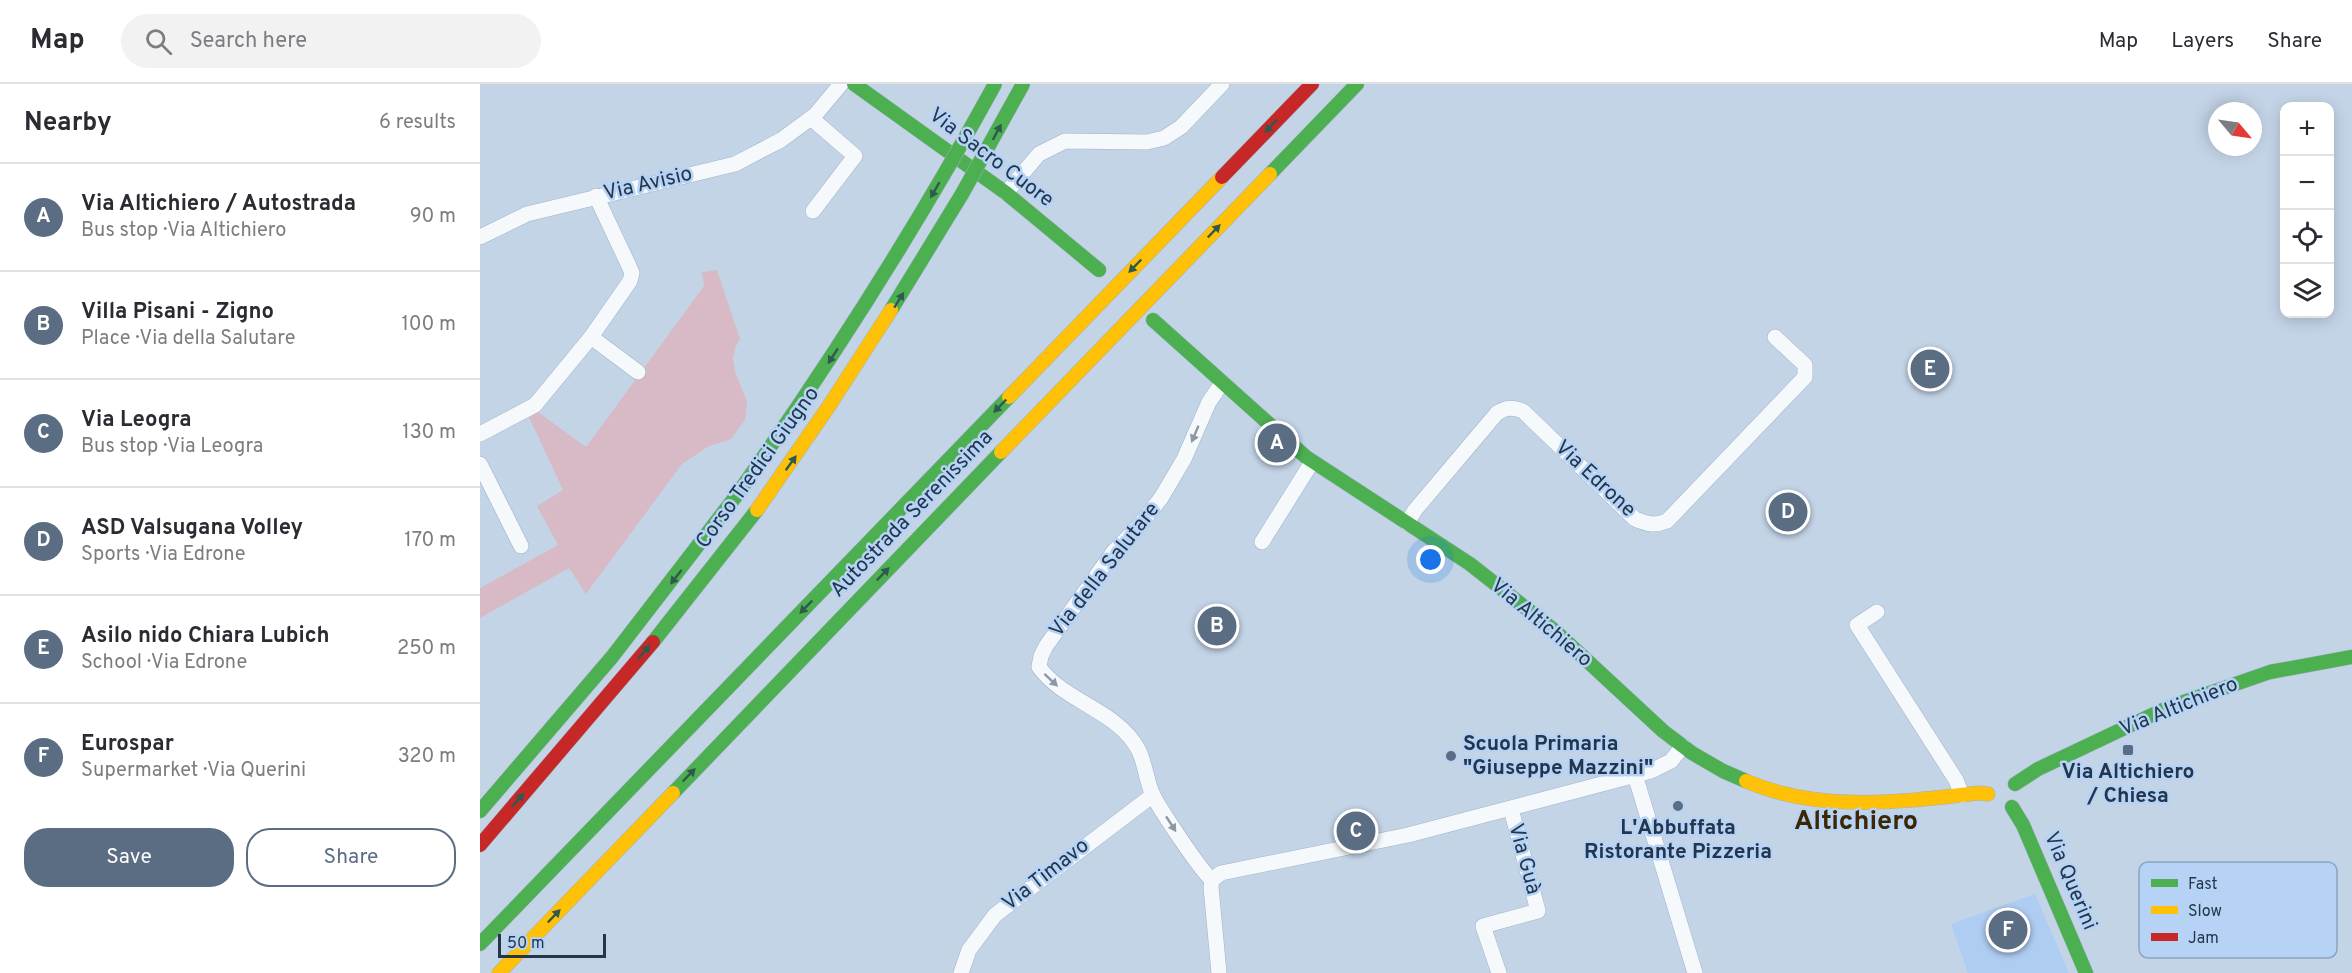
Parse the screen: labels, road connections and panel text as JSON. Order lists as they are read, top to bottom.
{
  "streets": {
    "main road": [
      "Via Sacro Cuore",
      "Corso Tredici Giugno",
      "Autostrada Serenissima",
      "Via Altichiero",
      "Via Querini"
    ],
    "street": [
      "Via Avisio",
      "Via Edrone",
      "Via della Salutare",
      "Via Guà",
      "Via Timavo"
    ]
  },
  "crossings": [
    ["Via Edrone", "Via Altichiero"],
    ["Via della Salutare", "Via Altichiero"],
    ["Via della Salutare", "Via Timavo"],
    ["Via Altichiero", "Via Querini"]
  ],
  "districts": ["Altichiero"],
  "places": {
    "transit": ["Via Altichiero / Chiesa"],
    "other": ["Scuola Primaria \"Giuseppe Mazzini\"", "L'Abbuffata Ristorante Pizzeria"]
  },
  "legend": ["Fast", "Slow", "Jam"],
  "scale_bar": "50 m",
  "north": "bottom right",
  "page": {
    "header": "Map",
    "search": "Search here",
    "nav": ["Map", "Layers", "Share"],
    "heading": ["Nearby", "6 results"],
    "map_buttons": ["+", "−"],
    "list": [
      {
        "mark": "A",
        "name": "Via Altichiero / Autostrada",
        "note": "Bus stop · Via Altichiero",
        "value": "90 m"
      },
      {
        "mark": "B",
        "name": "Villa Pisani - Zigno",
        "note": "Place · Via della Salutare",
        "value": "100 m"
      },
      {
        "mark": "C",
        "name": "Via Leogra",
        "note": "Bus stop · Via Leogra",
        "value": "130 m"
      },
      {
        "mark": "D",
        "name": "ASD Valsugana Volley",
        "note": "Sports · Via Edrone",
        "value": "170 m"
      },
      {
        "mark": "E",
        "name": "Asilo nido Chiara Lubich",
        "note": "School · Via Edrone",
        "value": "250 m"
      },
      {
        "mark": "F",
        "name": "Eurospar",
        "note": "Supermarket · Via Querini",
        "value": "320 m"
      }
    ],
    "pins": [
      "E",
      "A",
      "D",
      "B",
      "C",
      "F"
    ],
    "buttons": ["Save", "Share"],
    "scale": "50 m"
  }
}
